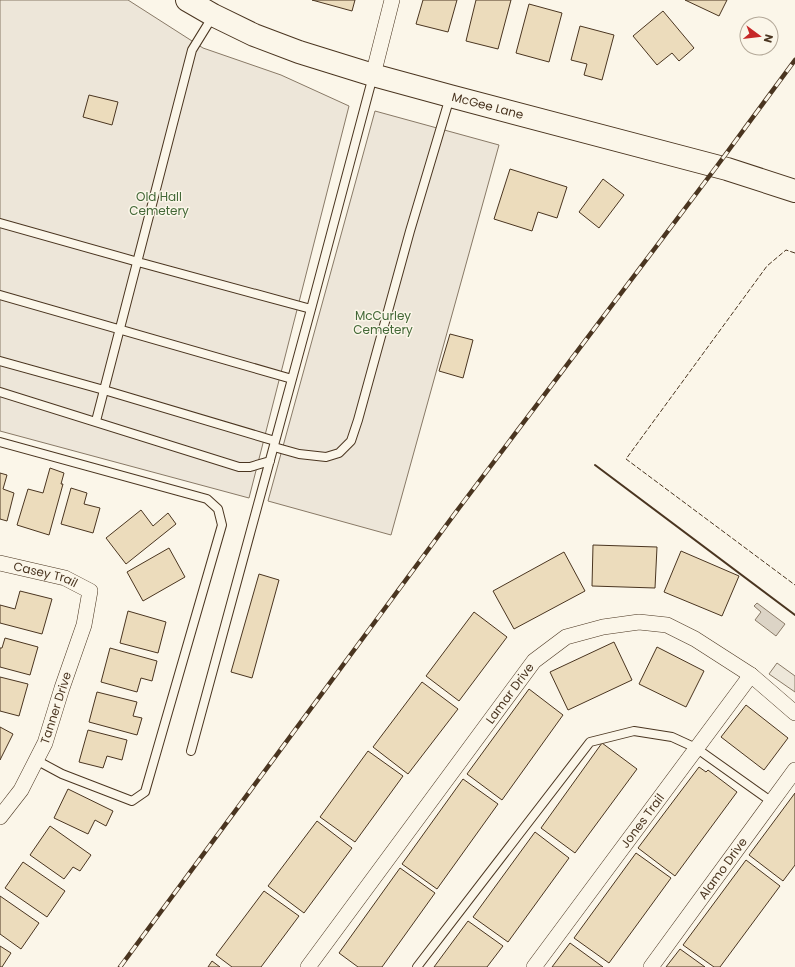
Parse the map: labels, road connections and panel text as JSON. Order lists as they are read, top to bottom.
{
  "streets": {
    "street": [
      "McGee Lane",
      "Casey Trail",
      "Lamar Drive",
      "Tanner Drive",
      "Jones Trail",
      "Alamo Drive"
    ]
  },
  "crossings": [
    ["Casey Trail", "Tanner Drive"],
    ["Lamar Drive", "Jones Trail"]
  ],
  "parks": ["Old Hall Cemetery", "McCurley Cemetery"],
  "north": "right"
}
